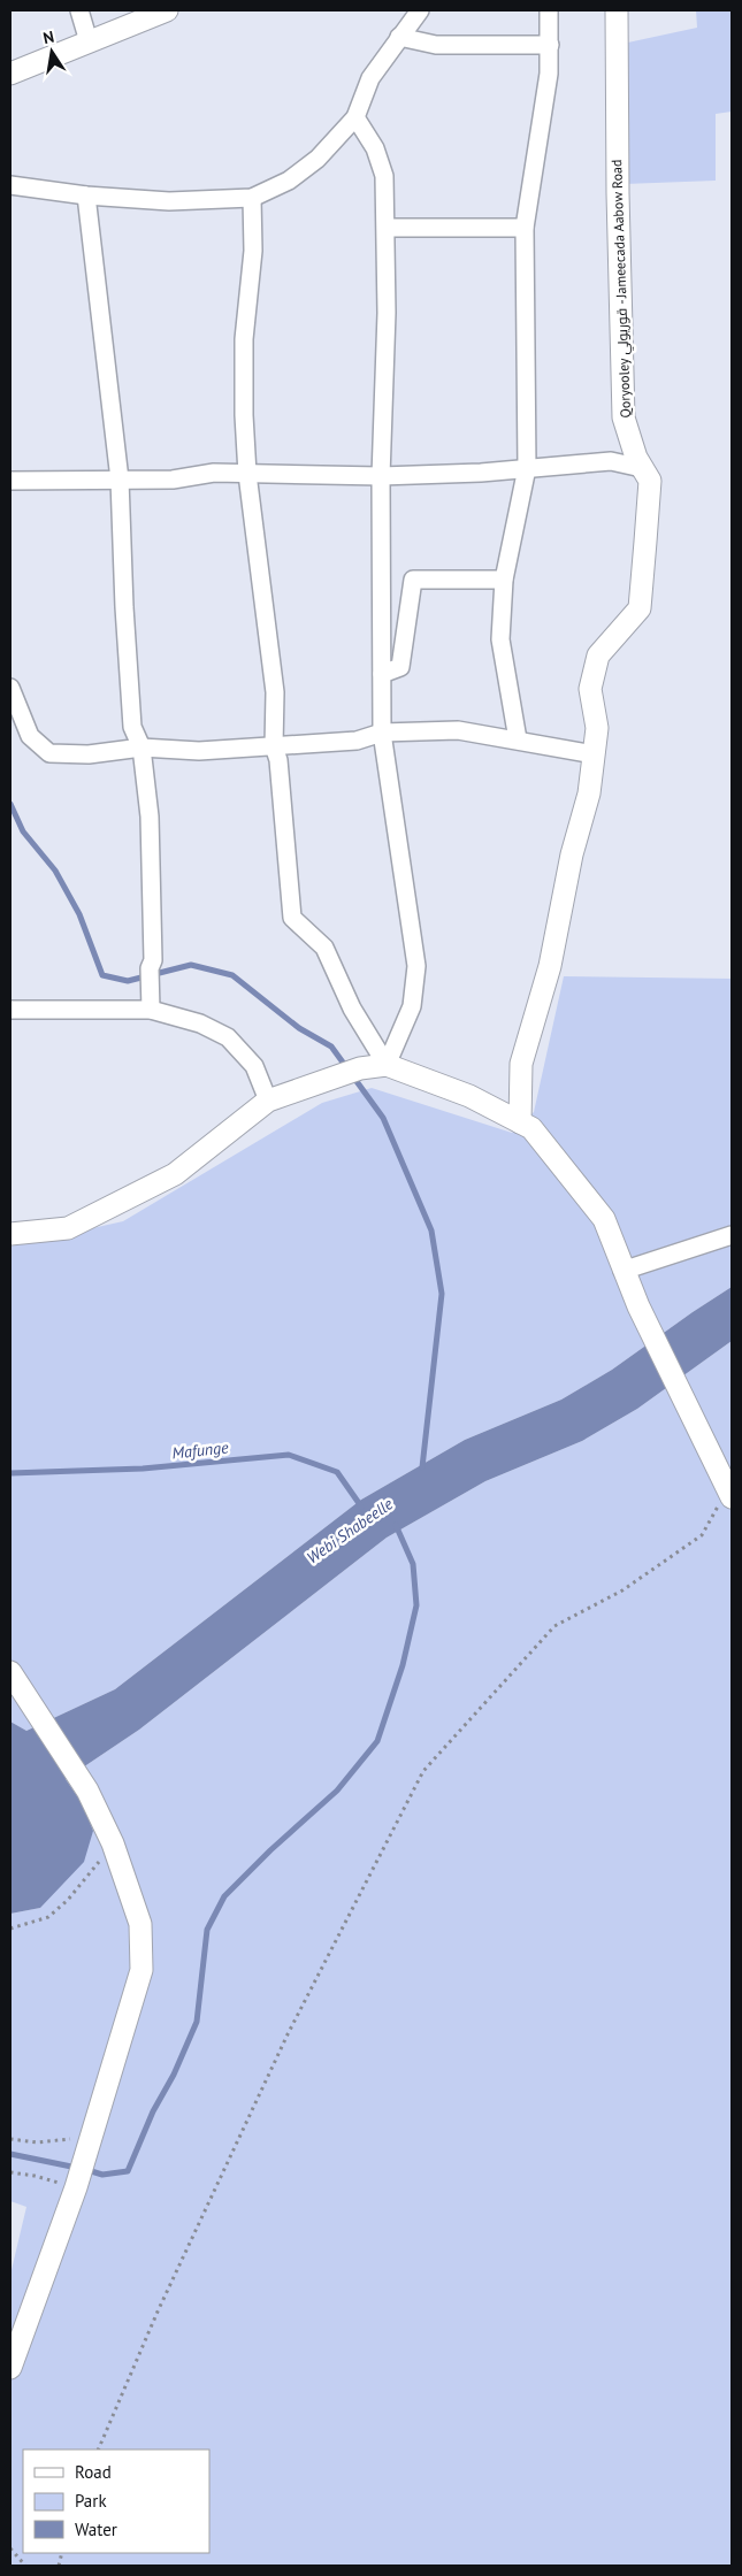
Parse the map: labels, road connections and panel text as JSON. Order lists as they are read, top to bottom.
{
  "streets": {
    "street": ["Qoryooley قوريولي - Jameecada Aabow Road"]
  },
  "water": ["Mafunge", "Webi Shabeelle"],
  "legend": ["Road", "Park", "Water"],
  "north": "top"
}
